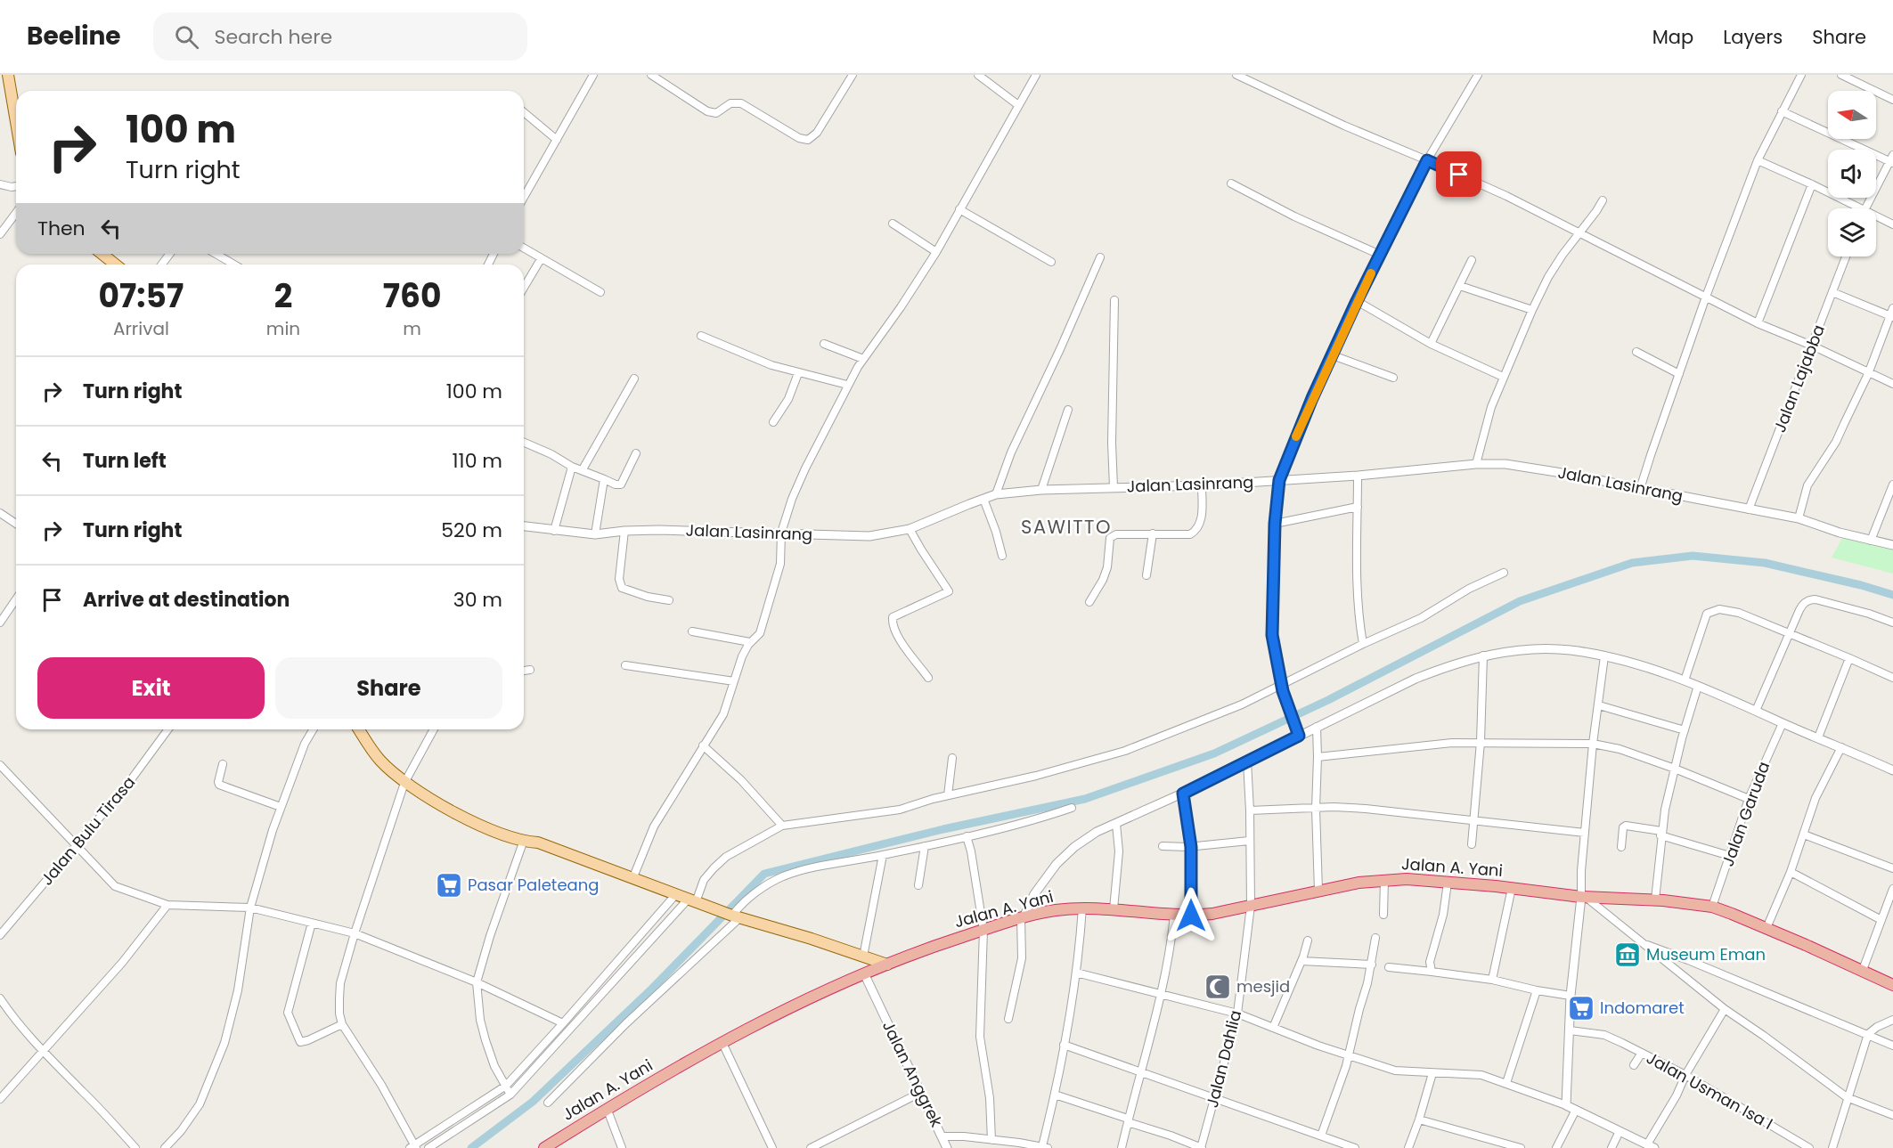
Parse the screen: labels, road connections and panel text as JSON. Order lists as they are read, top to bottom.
{
  "streets": {
    "highway": ["Jalan A. Yani"],
    "street": [
      "Jalan Lajabba",
      "Jalan Lasinrang",
      "Jalan Garuda",
      "Jalan Bulu Tirasa",
      "Jalan Dahlia",
      "Jalan Anggrek",
      "Jalan Usman Isa I"
    ]
  },
  "crossings": [
    ["Jalan Lajabba", "Jalan Lasinrang"],
    ["Jalan Garuda", "Jalan A. Yani"],
    ["Jalan A. Yani", "Jalan Dahlia"],
    ["Jalan A. Yani", "Jalan Anggrek"]
  ],
  "districts": ["SAWITTO"],
  "places": {
    "supermarket": ["Pasar Paleteang", "Indomaret"],
    "museum": ["Museum Eman"],
    "mosque": ["mesjid"]
  },
  "north": "left",
  "page": {
    "header": "Beeline",
    "search": "Search here",
    "nav": ["Map", "Layers", "Share"],
    "turn": ["100 m", "Turn right"],
    "then": "Then",
    "eta": [
      "07:57",
      "Arrival",
      "2",
      "min",
      "760",
      "m"
    ],
    "list": [
      {
        "name": "Turn right",
        "value": "100 m"
      },
      {
        "name": "Turn left",
        "value": "110 m"
      },
      {
        "name": "Turn right",
        "value": "520 m"
      },
      {
        "name": "Arrive at destination",
        "value": "30 m"
      }
    ],
    "buttons": ["Exit", "Share"]
  }
}
